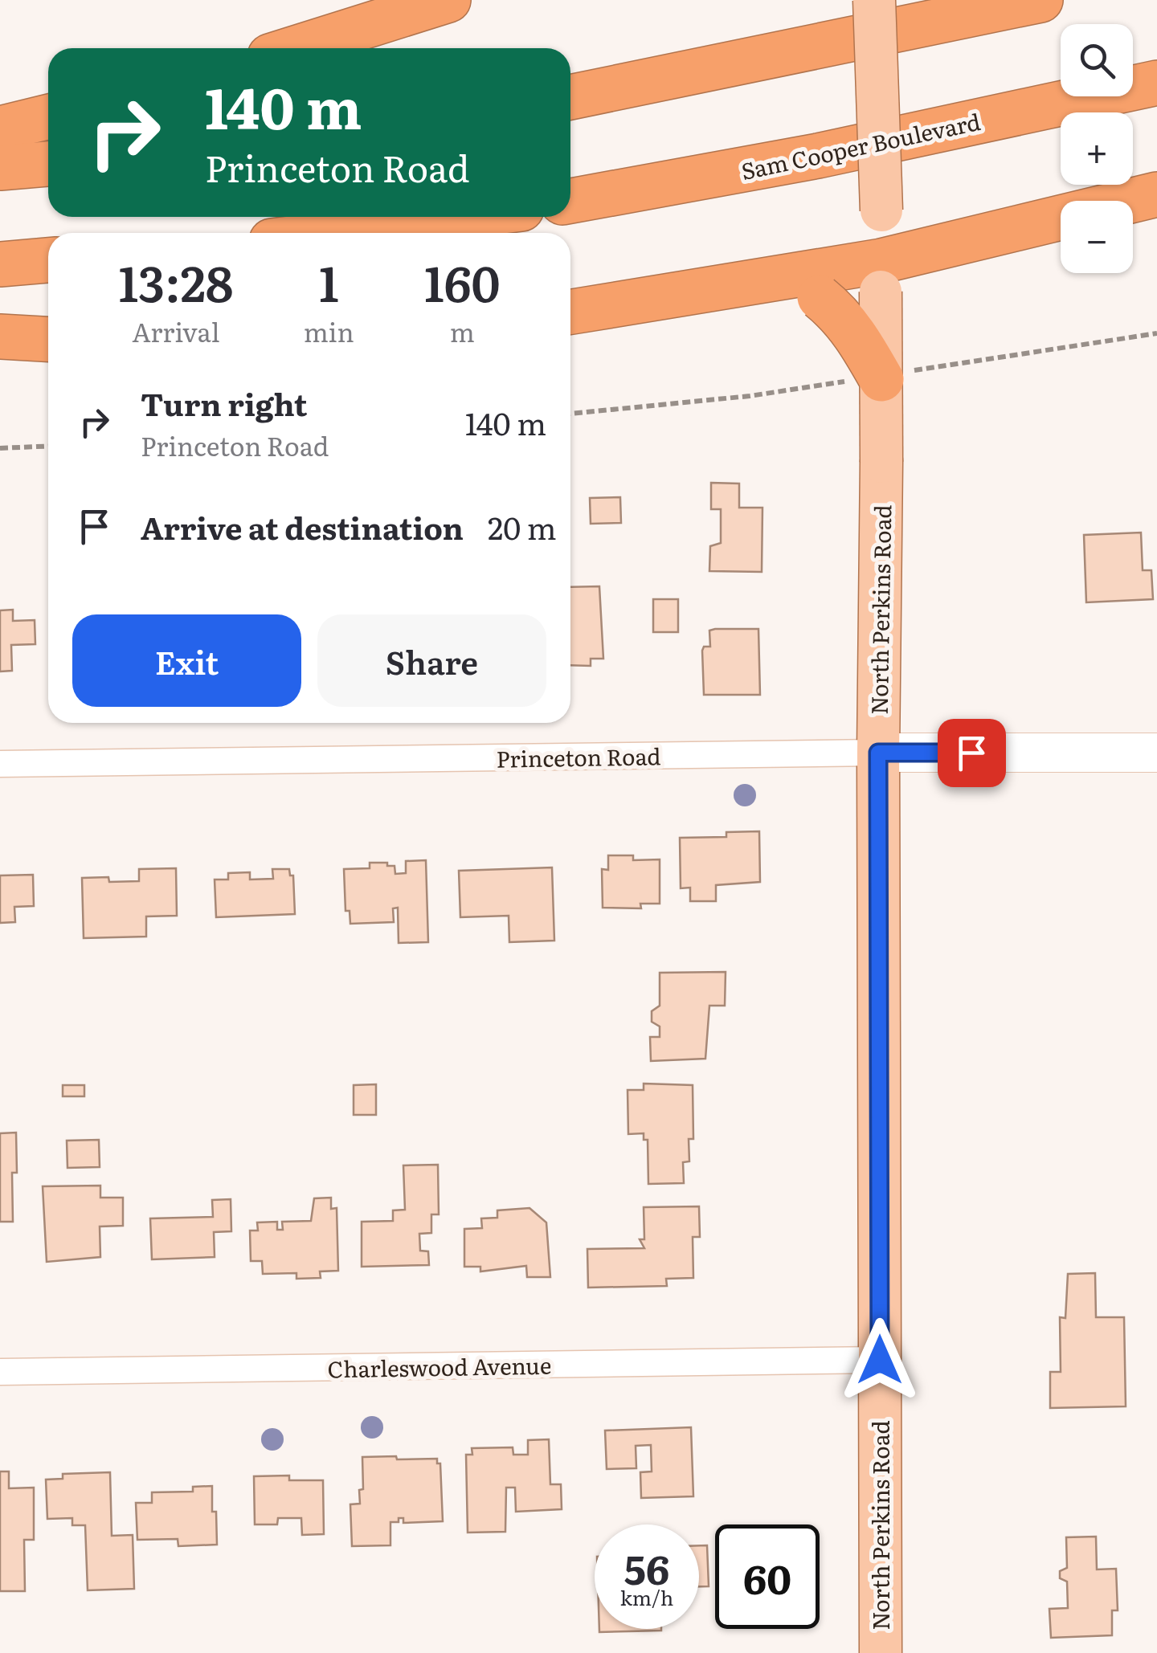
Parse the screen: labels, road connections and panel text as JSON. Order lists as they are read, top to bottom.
{
  "streets": {
    "highway": ["Sam Cooper Boulevard"],
    "main road": ["North Perkins Road"],
    "street": ["Princeton Road", "Charleswood Avenue"]
  },
  "crossings": [
    ["North Perkins Road", "Princeton Road"],
    ["North Perkins Road", "Charleswood Avenue"]
  ],
  "page": {
    "map_buttons": ["+", "−"],
    "turn": ["140 m", "Princeton Road"],
    "eta": [
      "13:28",
      "Arrival",
      "1",
      "min",
      "160",
      "m"
    ],
    "list": [
      {
        "name": "Turn right",
        "note": "Princeton Road",
        "value": "140 m"
      },
      {
        "name": "Arrive at destination",
        "value": "20 m"
      }
    ],
    "buttons": ["Exit", "Share"],
    "speed": "56 km/h",
    "limit": "60"
  }
}
